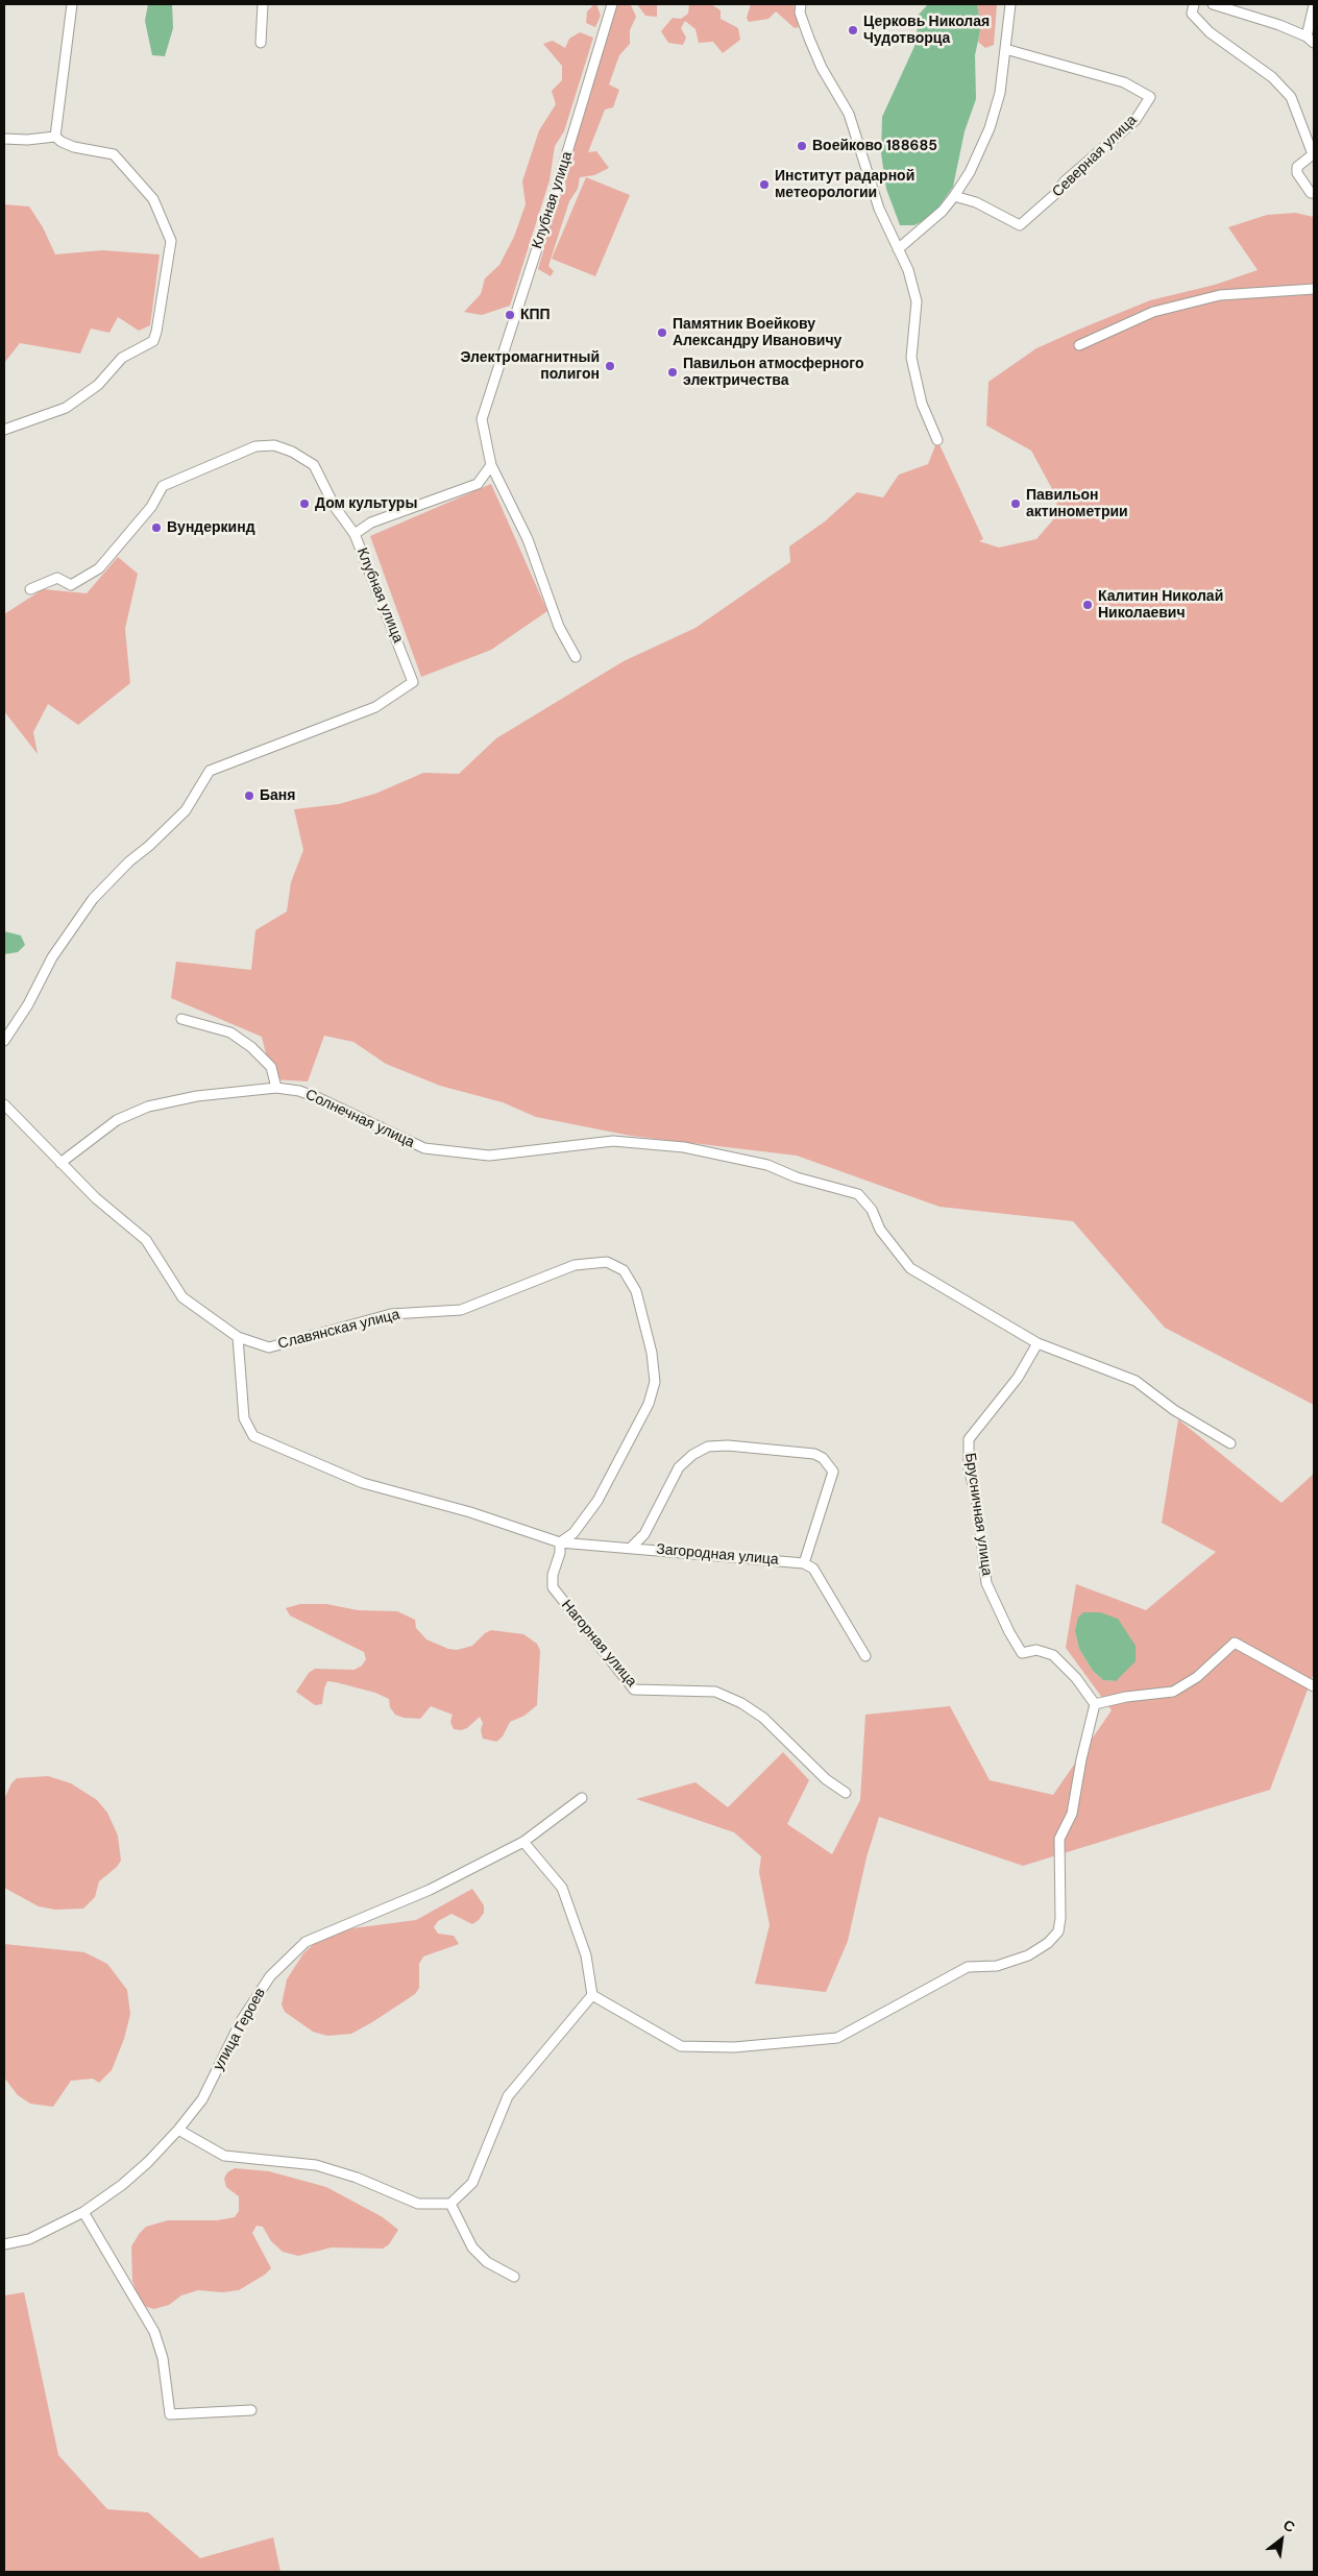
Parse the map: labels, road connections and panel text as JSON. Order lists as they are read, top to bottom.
{
  "streets": {
    "street": [
      "Северная улица",
      "Клубная улица",
      "Солнечная улица",
      "Славянская улица",
      "Брусничная улица",
      "Загородная улица",
      "Нагорная улица",
      "улица Героев"
    ]
  },
  "crossings": [
    ["Солнечная улица", "Славянская улица"],
    ["Солнечная улица", "Брусничная улица"],
    ["Славянская улица", "Загородная улица"],
    ["Славянская улица", "Нагорная улица"],
    ["Загородная улица", "Нагорная улица"]
  ],
  "places": [
    "Церковь Николая Чудотворца",
    "Воейково 188685",
    "Институт радарной метеорологии",
    "КПП",
    "Памятник Воейкову Александру Ивановичу",
    "Электромагнитный полигон",
    "Павильон атмосферного электричества",
    "Дом культуры",
    "Павильон актинометрии",
    "Вундеркинд",
    "Калитин Николай Николаевич",
    "Баня"
  ],
  "north": "top right"
}
